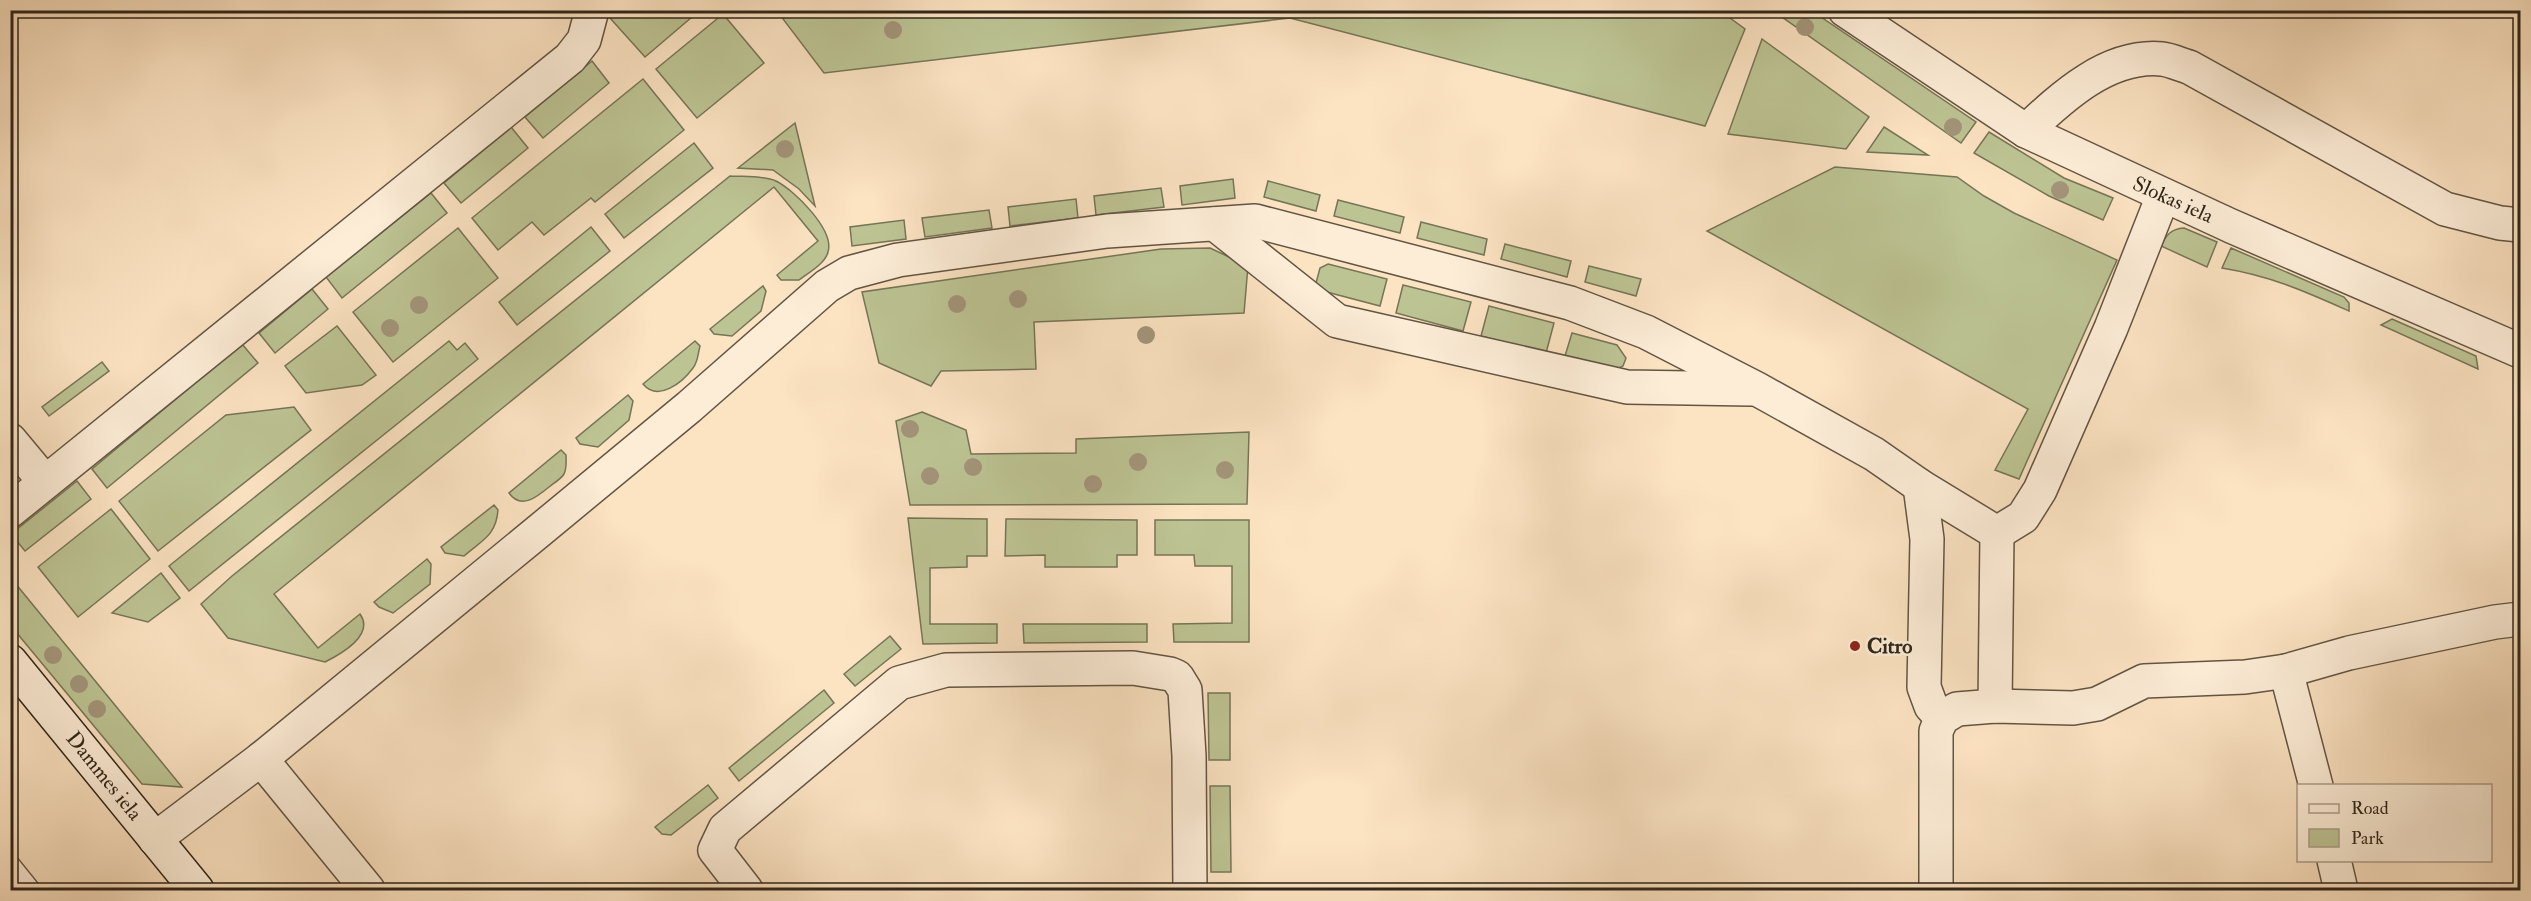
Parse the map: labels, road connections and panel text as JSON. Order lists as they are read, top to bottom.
{
  "streets": {
    "street": ["Slokas iela", "Dammes iela"]
  },
  "places": ["Citro"],
  "legend": ["Road", "Park"]
}
